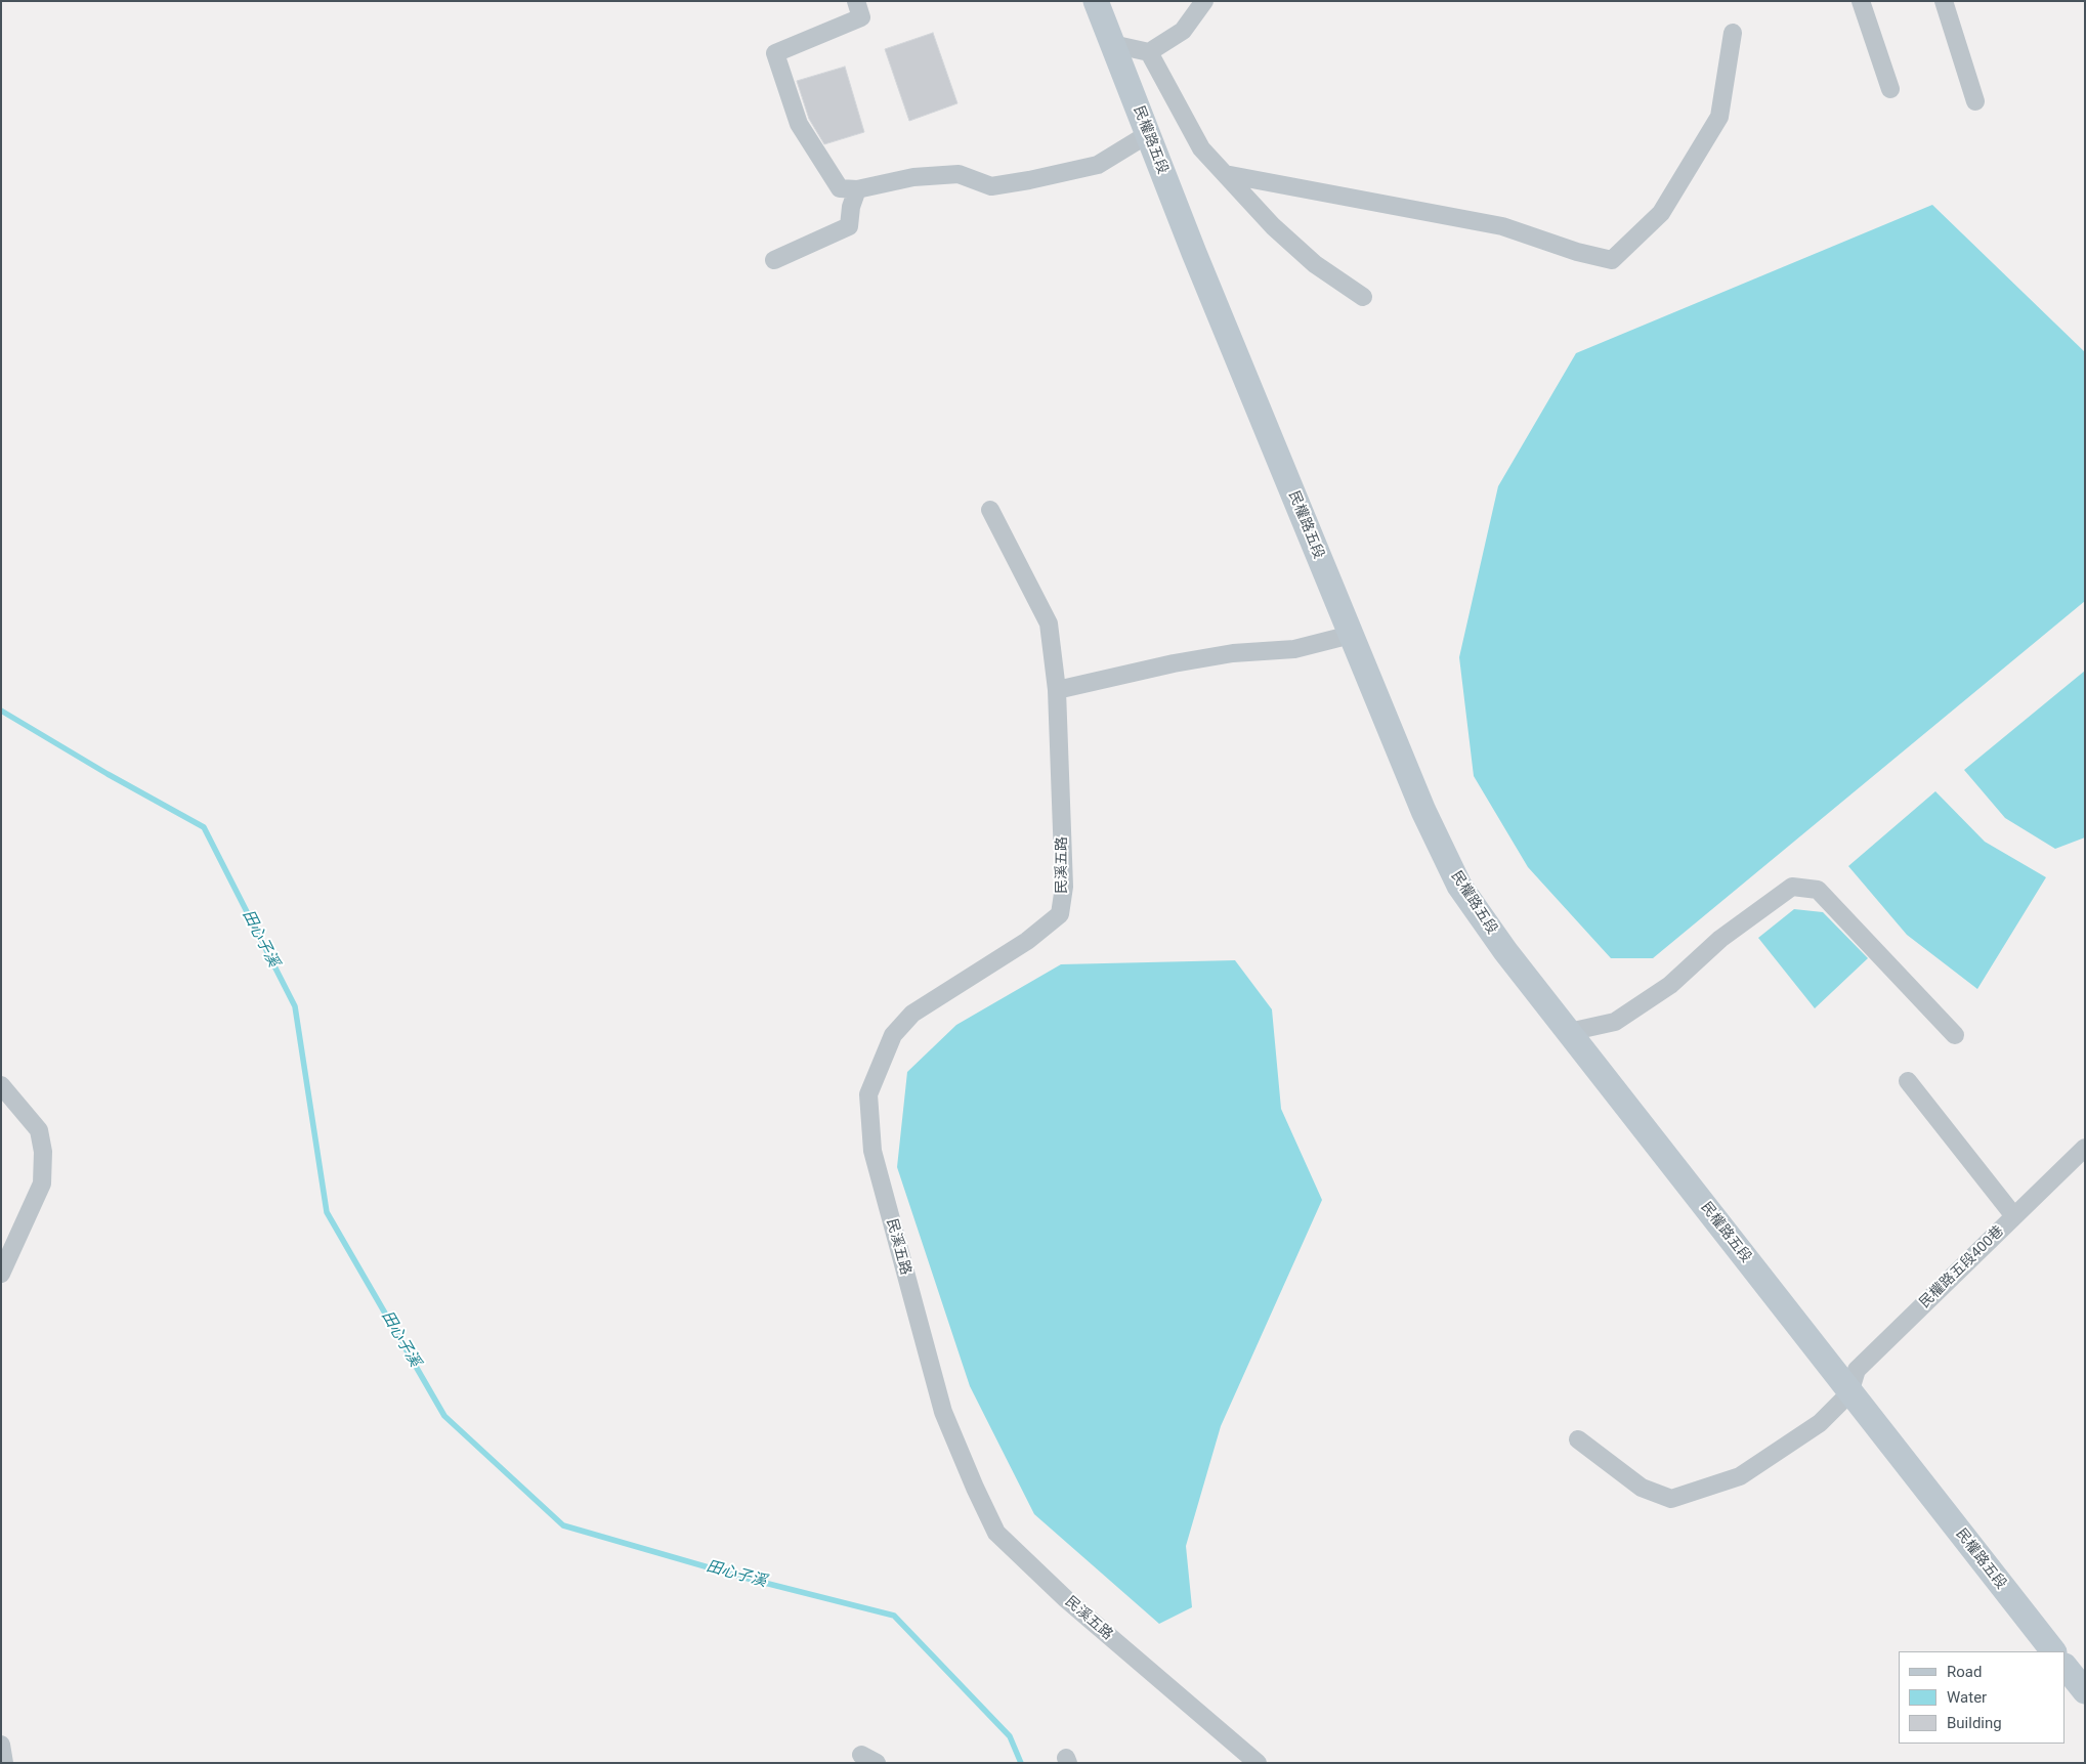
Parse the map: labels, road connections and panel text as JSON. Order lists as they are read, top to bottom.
{
  "streets": {
    "street": ["民權路五段", "民溪五路", "民權路五段400巷"]
  },
  "crossings": [
    ["民權路五段", "民權路五段400巷"]
  ],
  "water": ["田心子溪"],
  "legend": ["Road", "Water", "Building"]
}
